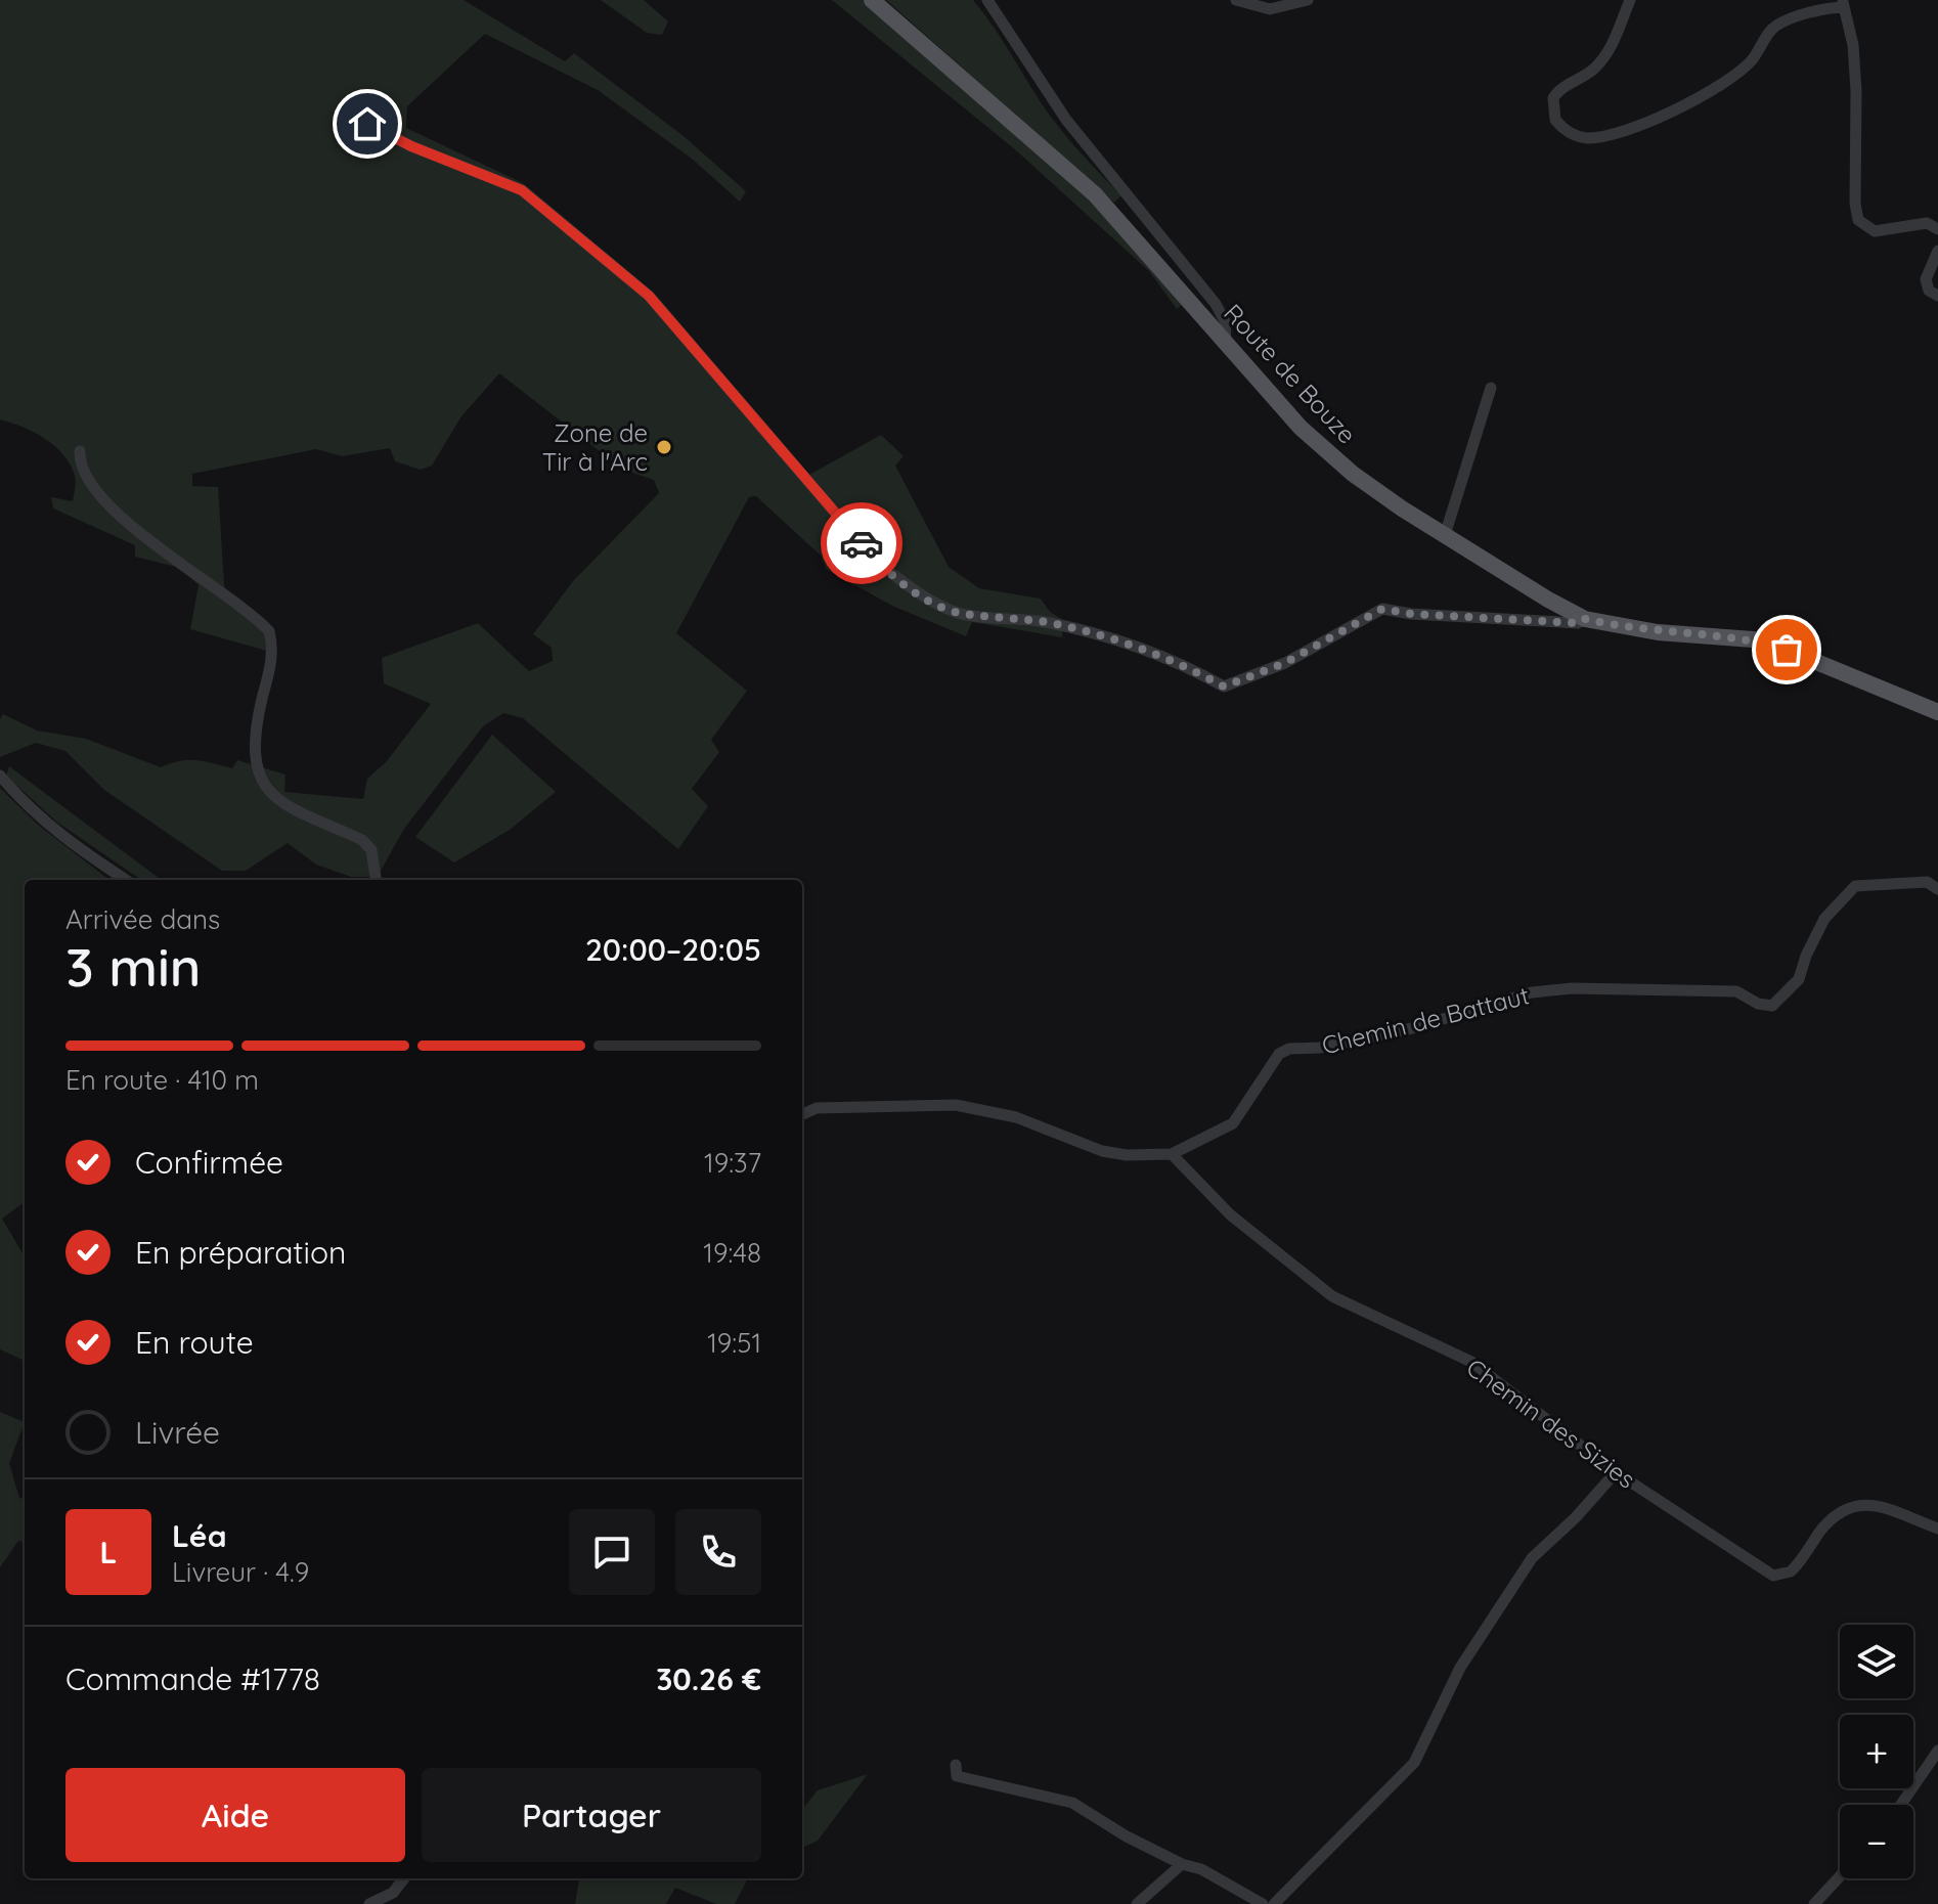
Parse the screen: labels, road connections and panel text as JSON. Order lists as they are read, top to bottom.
{
  "streets": {
    "main road": ["Route de Bouze"],
    "street": ["Chemin de Battaut", "Chemin des Sizies"]
  },
  "crossings": [
    ["Chemin de Battaut", "Chemin des Sizies"]
  ],
  "places": ["Zone de Tir à l'Arc"],
  "page": {
    "heading": ["3 min", "Arrivée dans", "20:00–20:05"],
    "panel": [
      "Léa",
      "Livreur · 4.9",
      "Commande #1778",
      "30.26 €"
    ],
    "bar": "En route · 410 m",
    "list": [
      ["Confirmée", "19:37"],
      ["En préparation", "19:48"],
      ["En route", "19:51"],
      "Livrée"
    ],
    "round": "L",
    "map_buttons": ["+", "−"],
    "buttons": ["Aide", "Partager"]
  }
}
